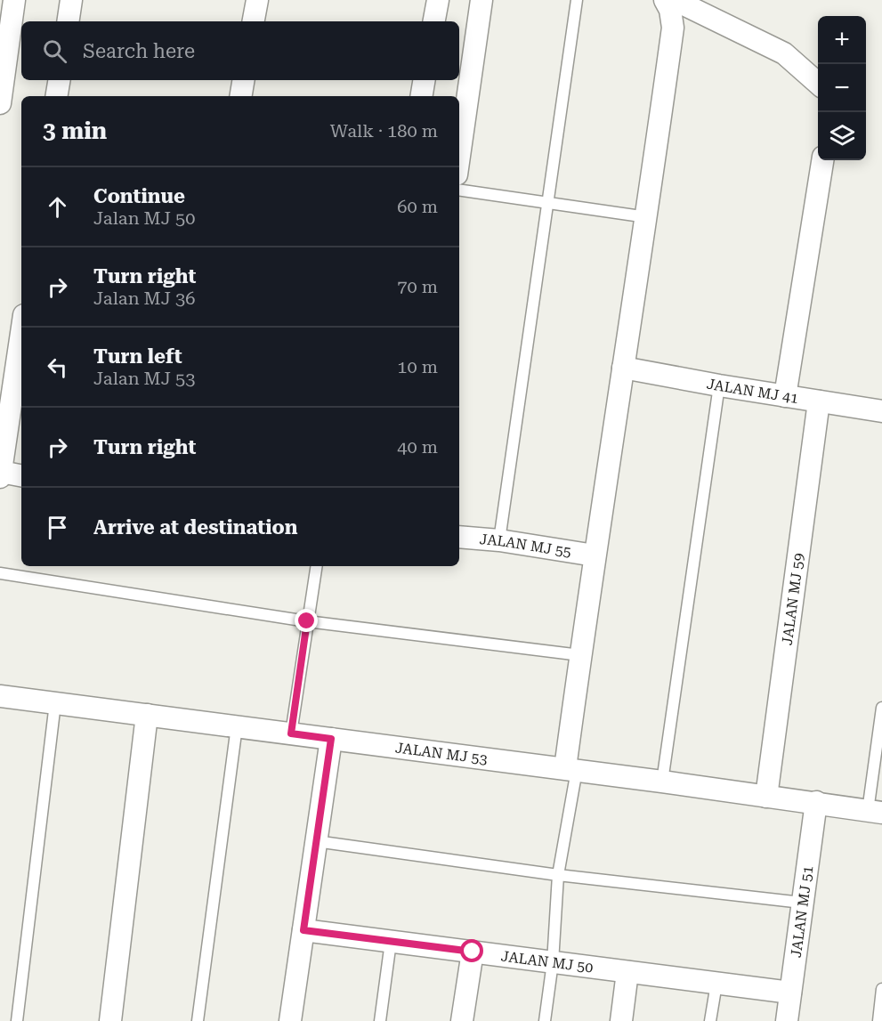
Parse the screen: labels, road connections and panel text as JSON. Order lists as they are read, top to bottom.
{
  "streets": {
    "street": [
      "JALAN MJ 41",
      "JALAN MJ 55",
      "JALAN MJ 59",
      "JALAN MJ 53",
      "JALAN MJ 51",
      "JALAN MJ 50"
    ]
  },
  "crossings": [
    ["JALAN MJ 41", "JALAN MJ 59"],
    ["JALAN MJ 59", "JALAN MJ 53"],
    ["JALAN MJ 53", "JALAN MJ 51"],
    ["JALAN MJ 51", "JALAN MJ 50"]
  ],
  "page": {
    "map_buttons": ["+", "−"],
    "search": "Search here",
    "heading": ["3 min", "Walk · 180 m"],
    "list": [
      ["Continue", "Jalan MJ 50", "60 m"],
      ["Turn right", "Jalan MJ 36", "70 m"],
      ["Turn left", "Jalan MJ 53", "10 m"],
      ["Turn right", "40 m"],
      "Arrive at destination"
    ]
  }
}
